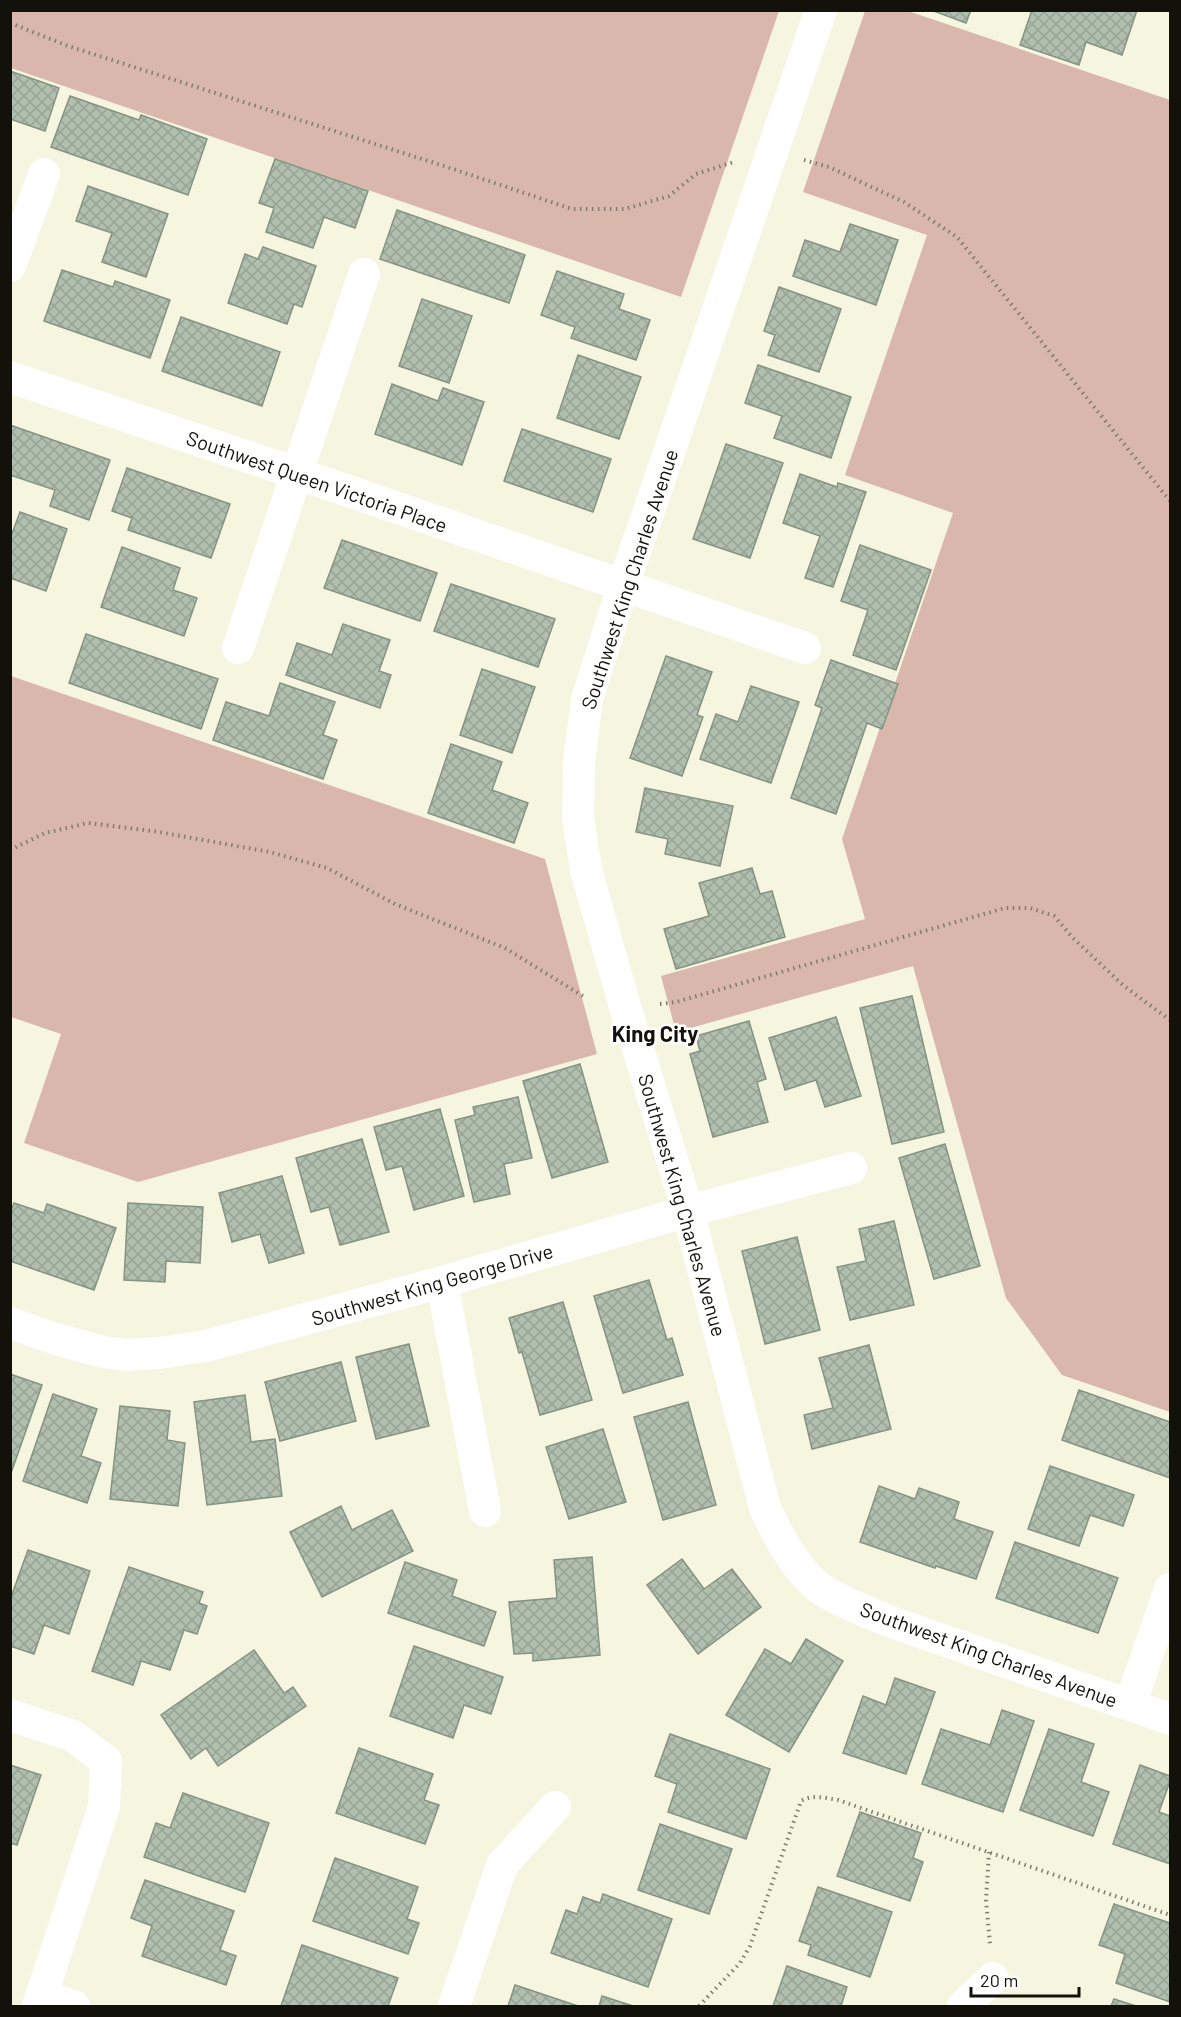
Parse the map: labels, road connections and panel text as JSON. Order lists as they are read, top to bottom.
{
  "streets": {
    "street": ["Southwest Queen Victoria Place", "Southwest King Charles Avenue", "Southwest King George Drive"]
  },
  "crossings": [
    ["Southwest Queen Victoria Place", "Southwest King Charles Avenue"],
    ["Southwest King Charles Avenue", "Southwest King George Drive"]
  ],
  "districts": ["King City"],
  "scale_bar": "20 m"
}
